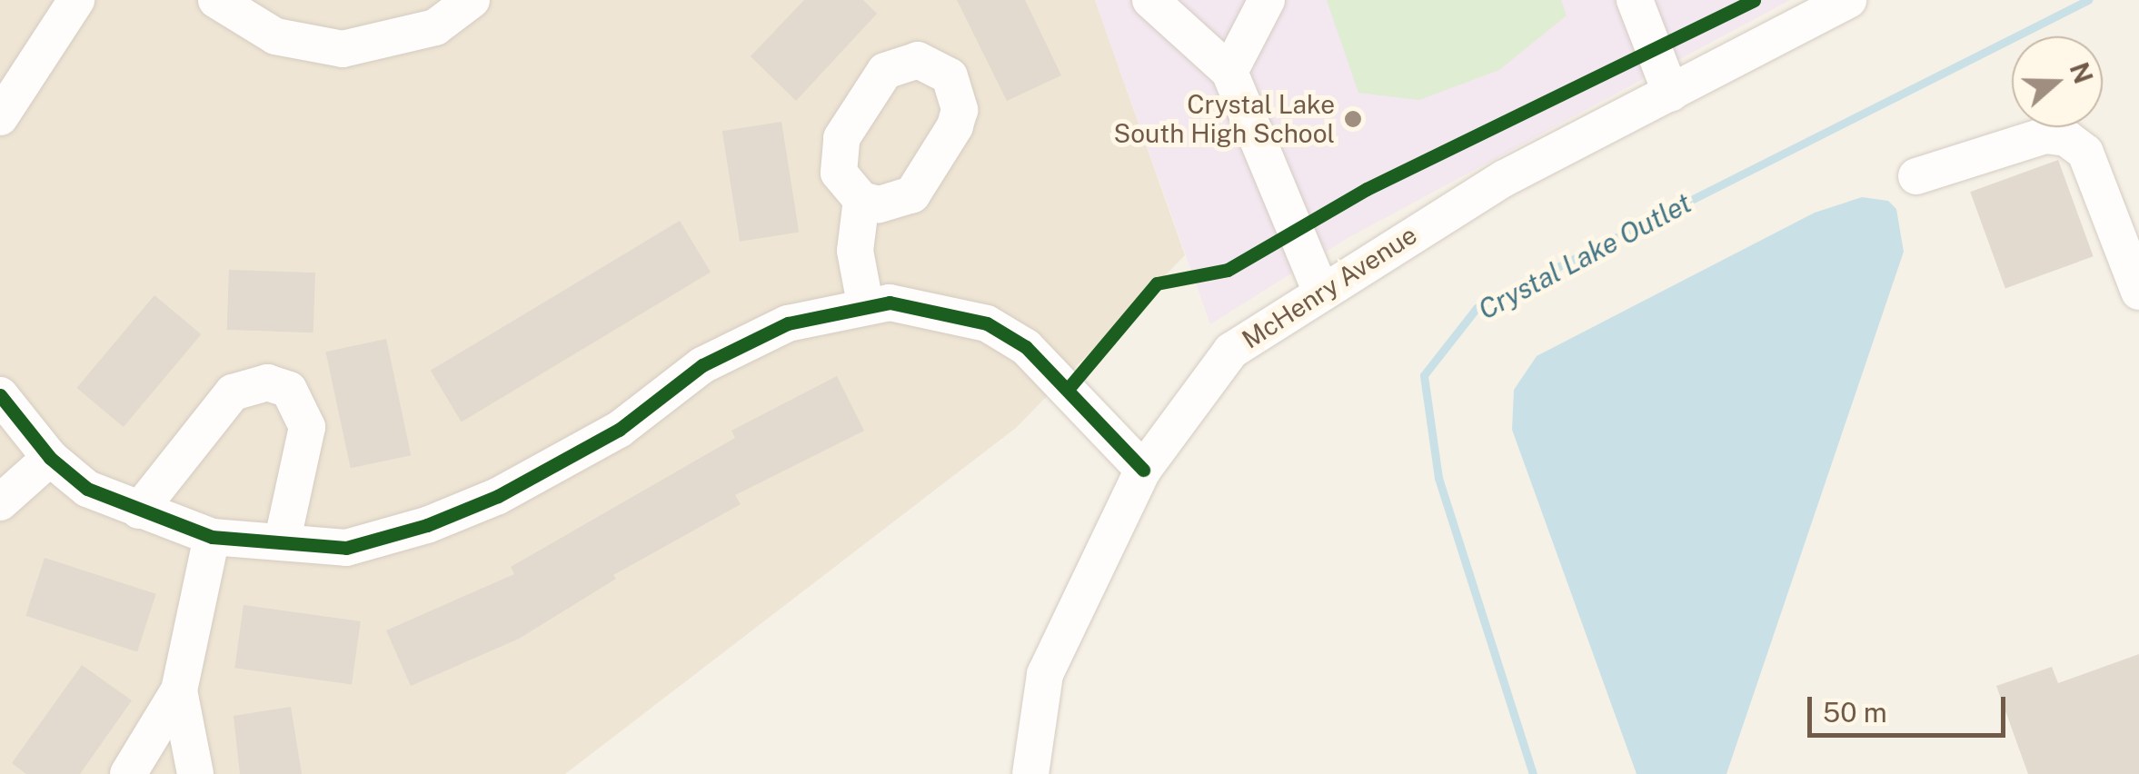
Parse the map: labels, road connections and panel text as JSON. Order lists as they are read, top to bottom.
{
  "streets": {
    "street": ["McHenry Avenue"]
  },
  "water": ["Crystal Lake Outlet"],
  "places": ["Crystal Lake South High School"],
  "scale_bar": "50 m",
  "north": "right"
}
